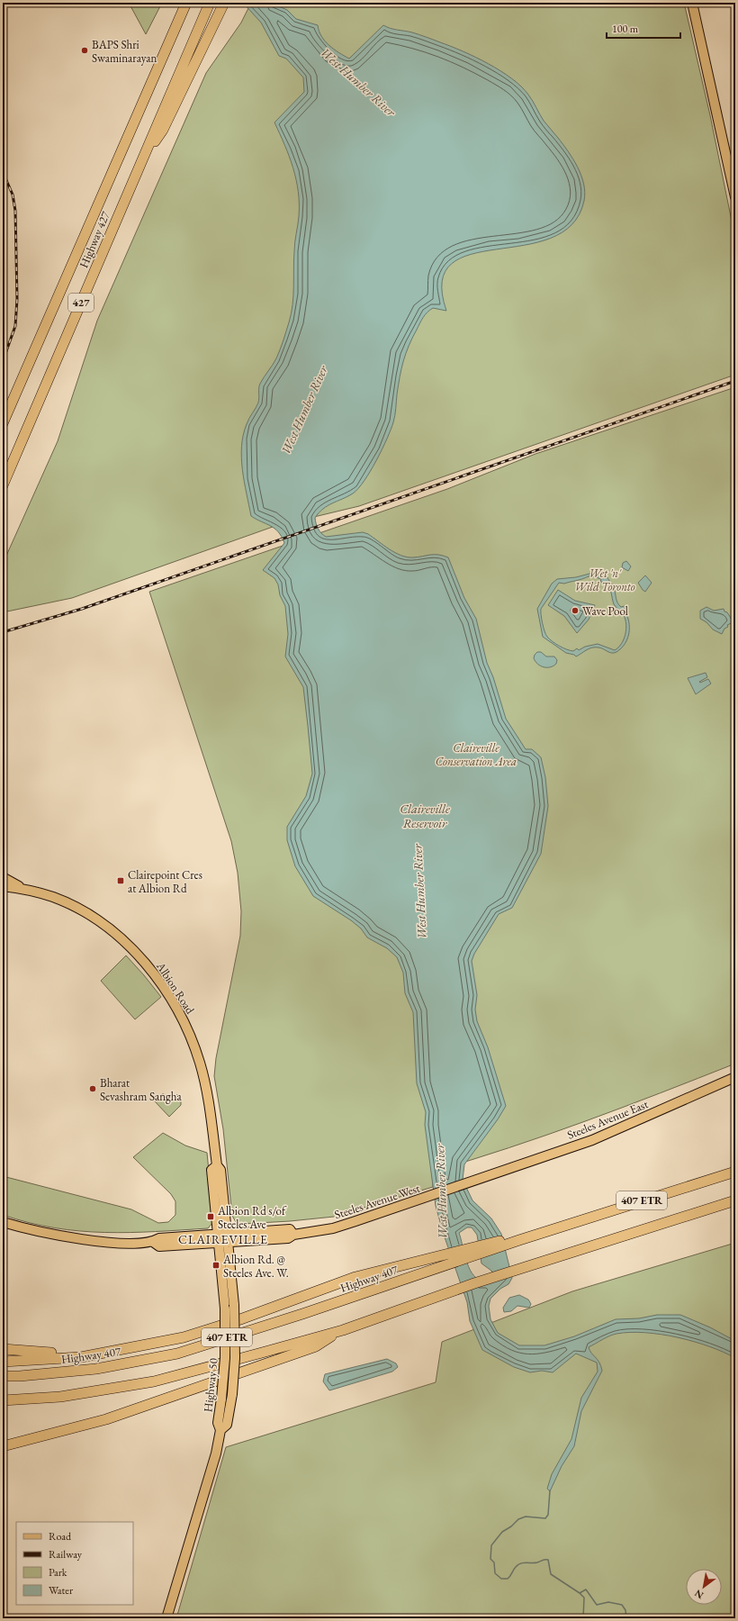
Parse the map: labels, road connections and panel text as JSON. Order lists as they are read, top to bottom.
{
  "streets": {
    "highway": [
      "Highway 427",
      "427",
      "407 ETR",
      "Highway 407"
    ],
    "main road": [
      "Albion Road",
      "Steeles Avenue East",
      "Steeles Avenue West",
      "Highway 50"
    ]
  },
  "crossings": [
    ["Albion Road", "Steeles Avenue West"],
    ["Albion Road", "Highway 50"],
    ["Steeles Avenue East", "Steeles Avenue West"],
    ["407 ETR", "Highway 407"],
    ["Steeles Avenue West", "Highway 50"]
  ],
  "districts": ["CLAIREVILLE"],
  "water": ["West Humber River", "Claireville Reservoir"],
  "parks": ["Wet 'n' Wild Toronto", "Claireville Conservation Area"],
  "places": {
    "other": ["BAPS Shri Swaminarayan", "Wave Pool", "Bharat Sevashram Sangha"],
    "transit": ["Clairepoint Cres at Albion Rd", "Albion Rd s/of Steeles Ave", "Albion Rd. @ Steeles Ave. W."]
  },
  "legend": [
    "Road",
    "Railway",
    "Park",
    "Water"
  ],
  "scale_bar": "100 m",
  "north": "bottom left"
}
